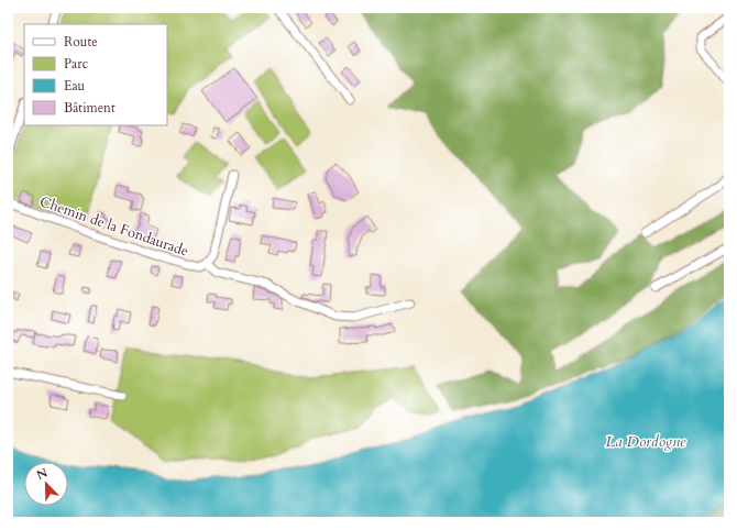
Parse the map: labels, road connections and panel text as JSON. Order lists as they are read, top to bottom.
{
  "streets": {
    "street": ["Chemin de la Fondaurade"]
  },
  "water": ["La Dordogne"],
  "legend": [
    "Route",
    "Parc",
    "Eau",
    "Bâtiment"
  ],
  "north": "top left"
}
